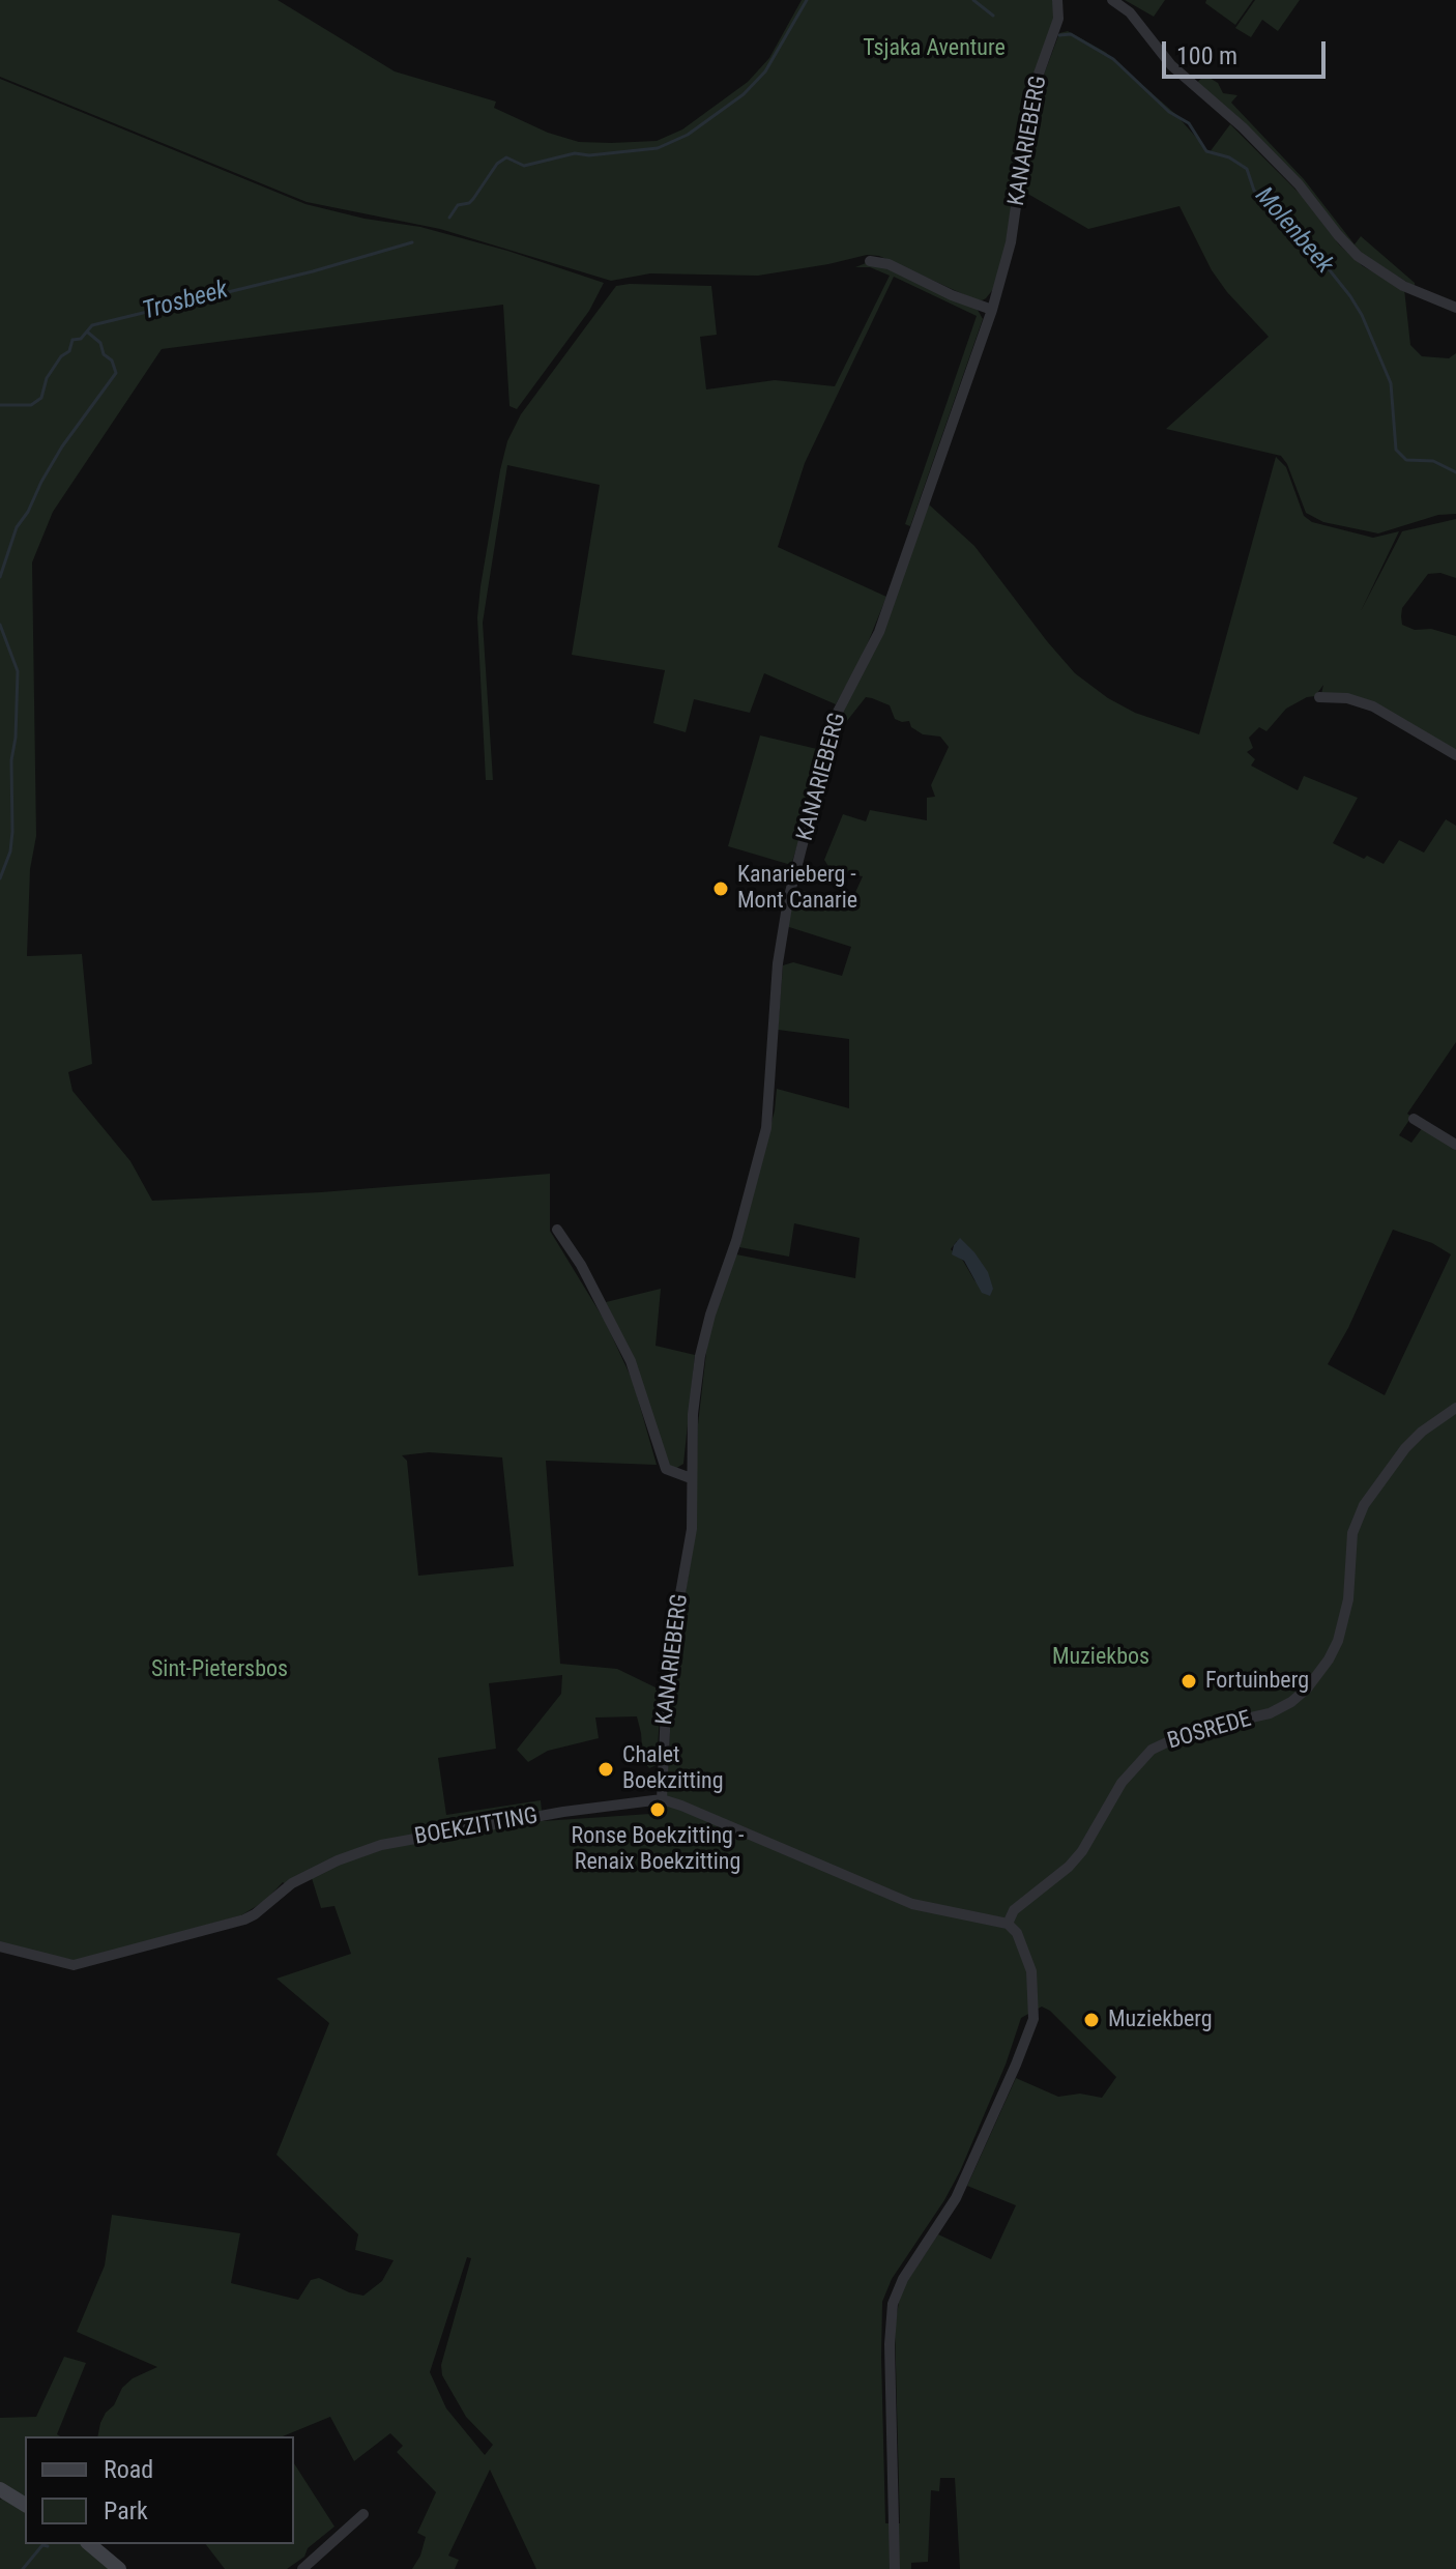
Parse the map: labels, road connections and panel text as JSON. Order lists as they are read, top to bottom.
{
  "streets": {
    "street": ["KANARIEBERG", "BOSREDE", "BOEKZITTING"]
  },
  "crossings": [
    ["KANARIEBERG", "BOEKZITTING"],
    ["BOSREDE", "BOEKZITTING"]
  ],
  "water": ["Molenbeek", "Trosbeek"],
  "parks": ["Tsjaka Aventure", "Muziekbos", "Sint-Pietersbos"],
  "places": [
    "Kanarieberg - Mont Canarie",
    "Fortuinberg",
    "Chalet Boekzitting",
    "Ronse Boekzitting - Renaix Boekzitting",
    "Muziekberg"
  ],
  "legend": ["Road", "Park"],
  "scale_bar": "100 m"
}
